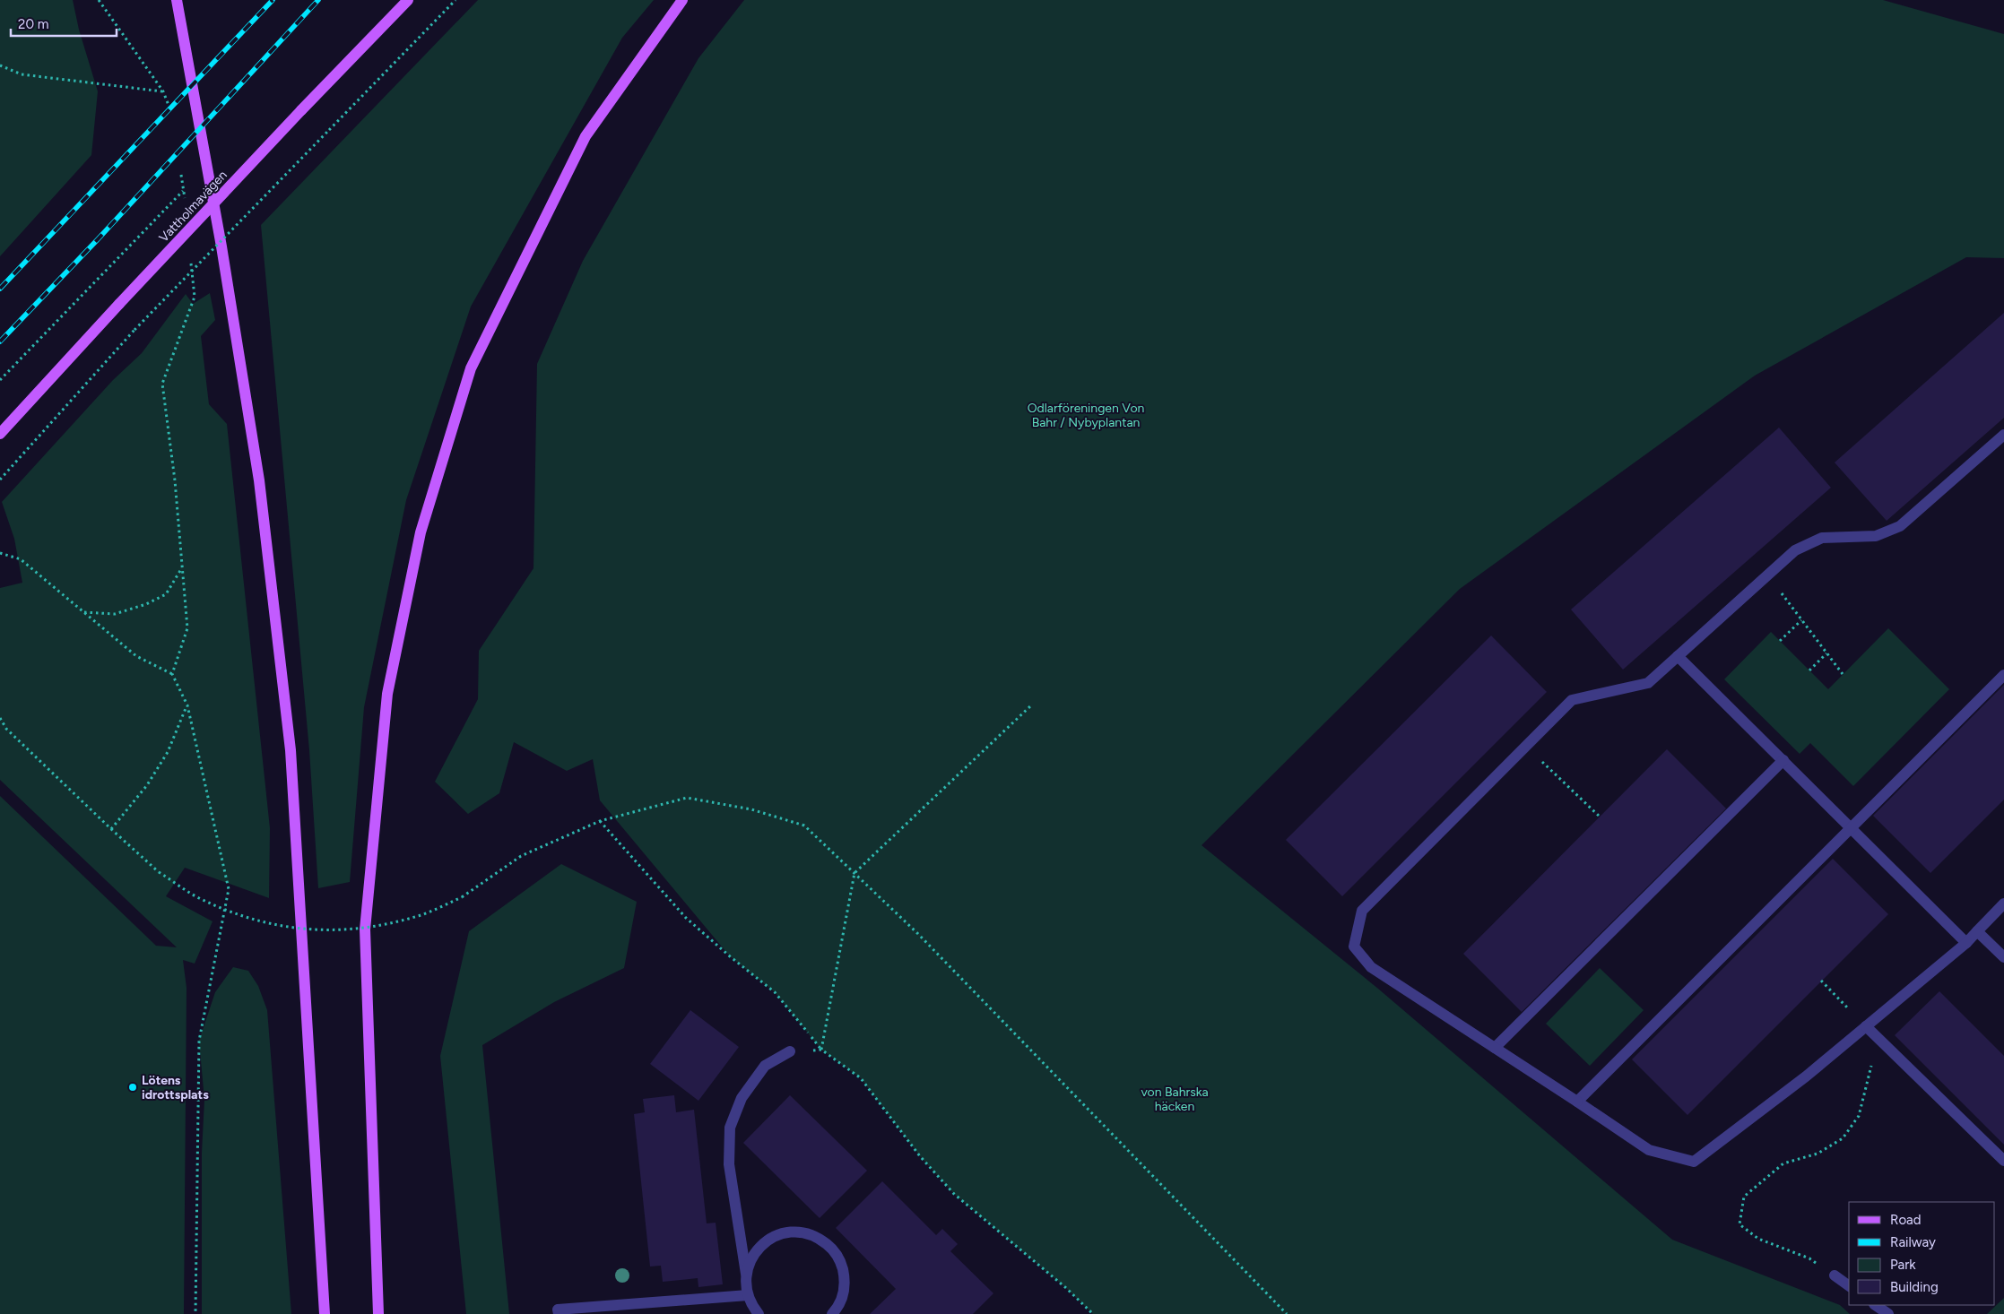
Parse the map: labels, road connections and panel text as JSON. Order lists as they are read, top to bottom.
{
  "streets": {
    "main road": ["Vattholmavägen"]
  },
  "parks": ["Odlarföreningen Von Bahr / Nybyplantan", "von Bahrska häcken"],
  "places": ["Lötens idrottsplats"],
  "legend": [
    "Road",
    "Railway",
    "Park",
    "Building"
  ],
  "scale_bar": "20 m"
}
